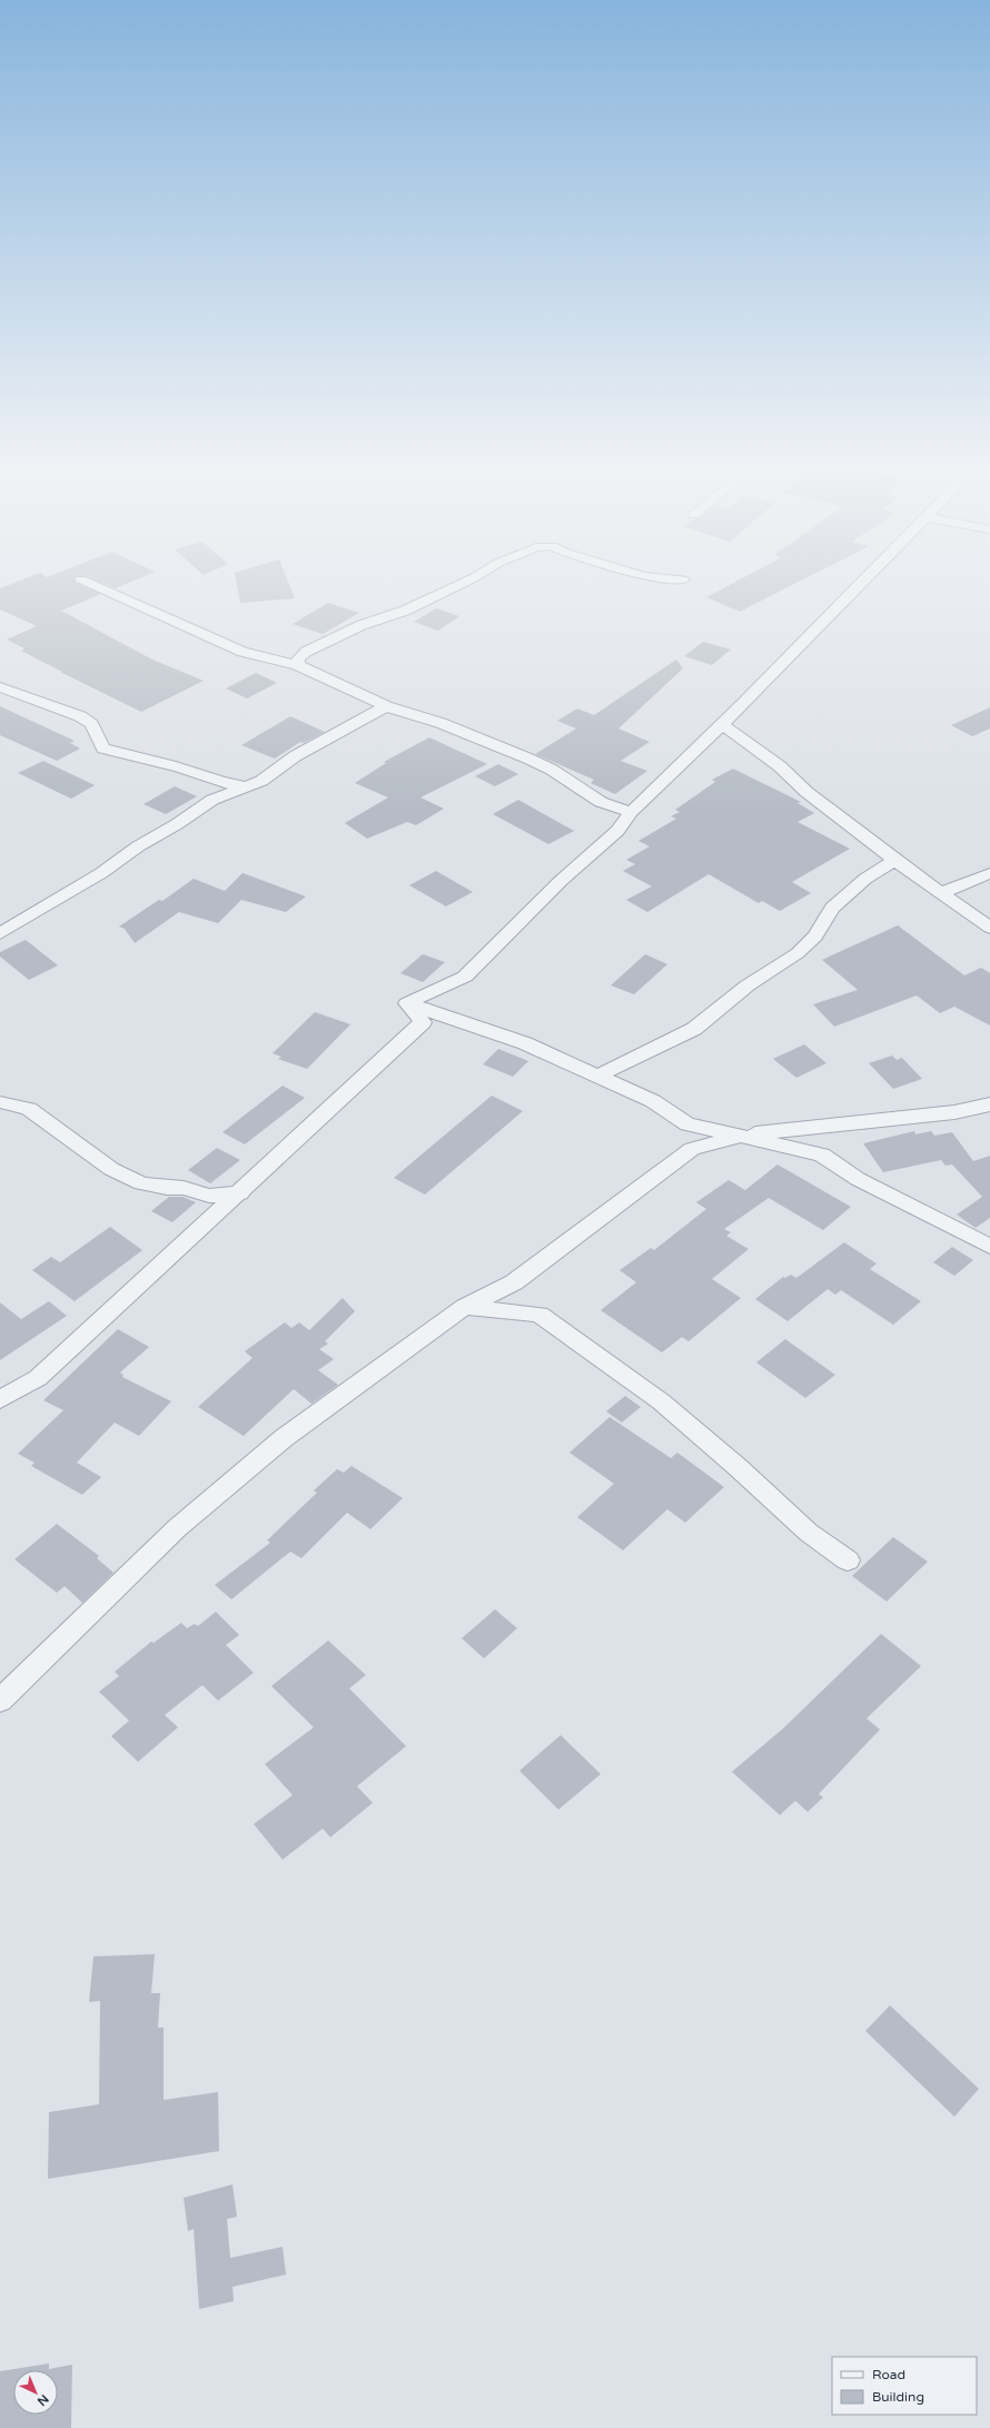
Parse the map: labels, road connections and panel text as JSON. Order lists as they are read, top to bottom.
{
  "legend": ["Road", "Building"],
  "north": "bottom right"
}
